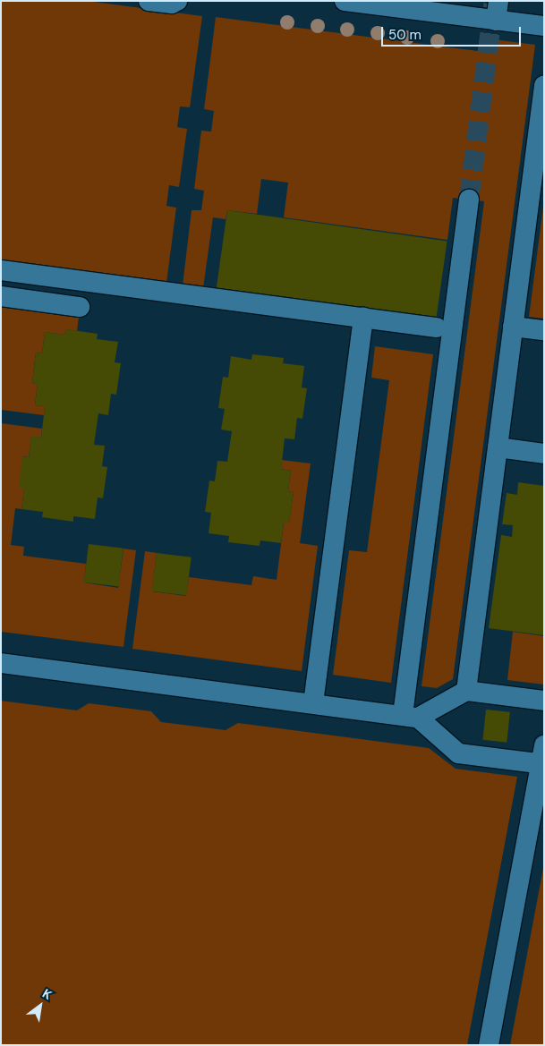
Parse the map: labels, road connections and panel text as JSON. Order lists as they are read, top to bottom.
{
  "scale_bar": "50 m",
  "north": "top right"
}
